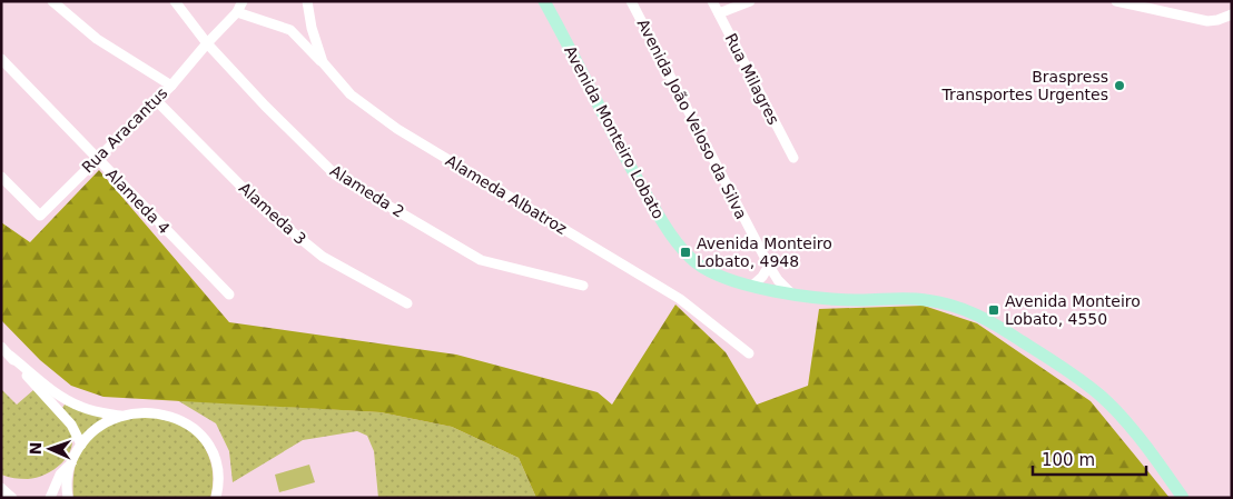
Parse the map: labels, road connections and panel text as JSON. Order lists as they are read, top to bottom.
{
  "streets": {
    "main road": ["Avenida Monteiro Lobato"],
    "street": [
      "Rua Milagres",
      "Avenida João Veloso da Silva",
      "Rua Aracantus",
      "Alameda 2",
      "Alameda Albatroz",
      "Alameda 4",
      "Alameda 3"
    ]
  },
  "crossings": [
    ["Rua Aracantus", "Alameda 2"],
    ["Rua Aracantus", "Alameda 4"],
    ["Rua Aracantus", "Alameda 3"]
  ],
  "places": {
    "other": ["Braspress Transportes Urgentes"],
    "transit": ["Avenida Monteiro Lobato, 4948", "Avenida Monteiro Lobato, 4550"]
  },
  "scale_bar": "100 m",
  "north": "left"
}
